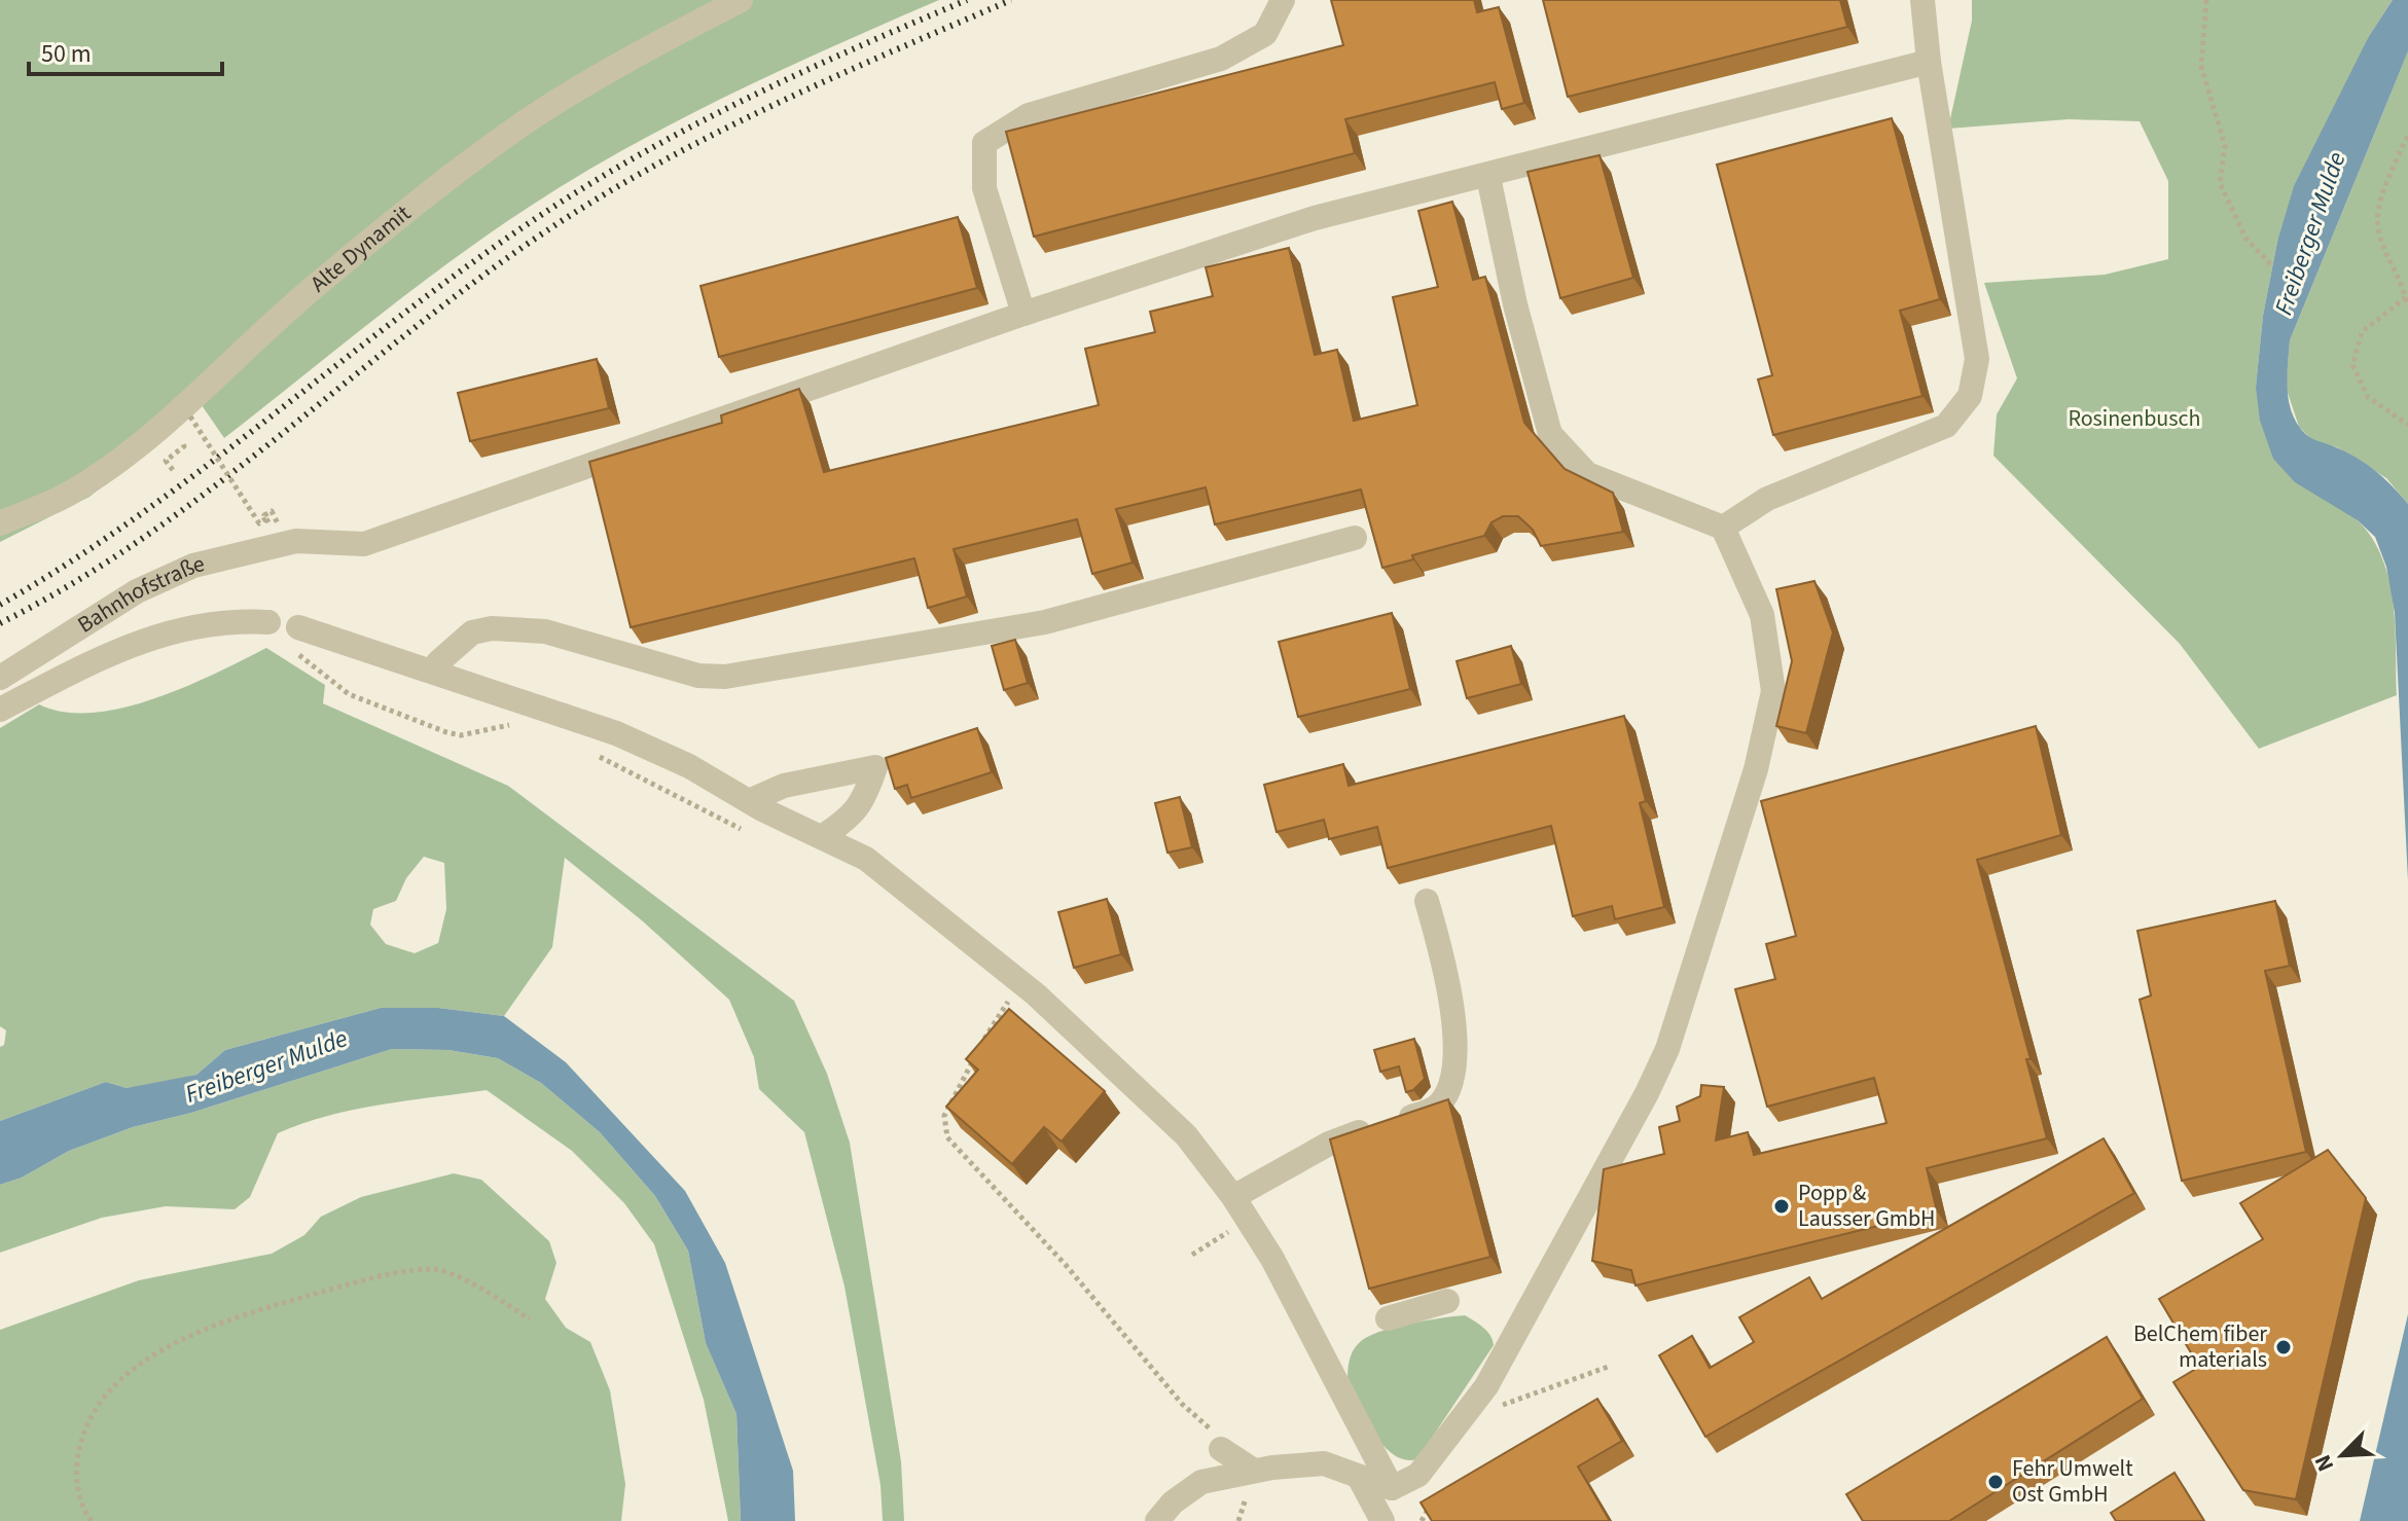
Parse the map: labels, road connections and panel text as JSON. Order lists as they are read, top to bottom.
{
  "streets": {
    "street": ["Alte Dynamit", "Bahnhofstraße"]
  },
  "water": ["Freiberger Mulde"],
  "parks": ["Rosinenbusch"],
  "places": ["Popp & Lausser GmbH", "BelChem fiber materials", "Fehr Umwelt Ost GmbH"],
  "scale_bar": "50 m",
  "north": "bottom left"
}
